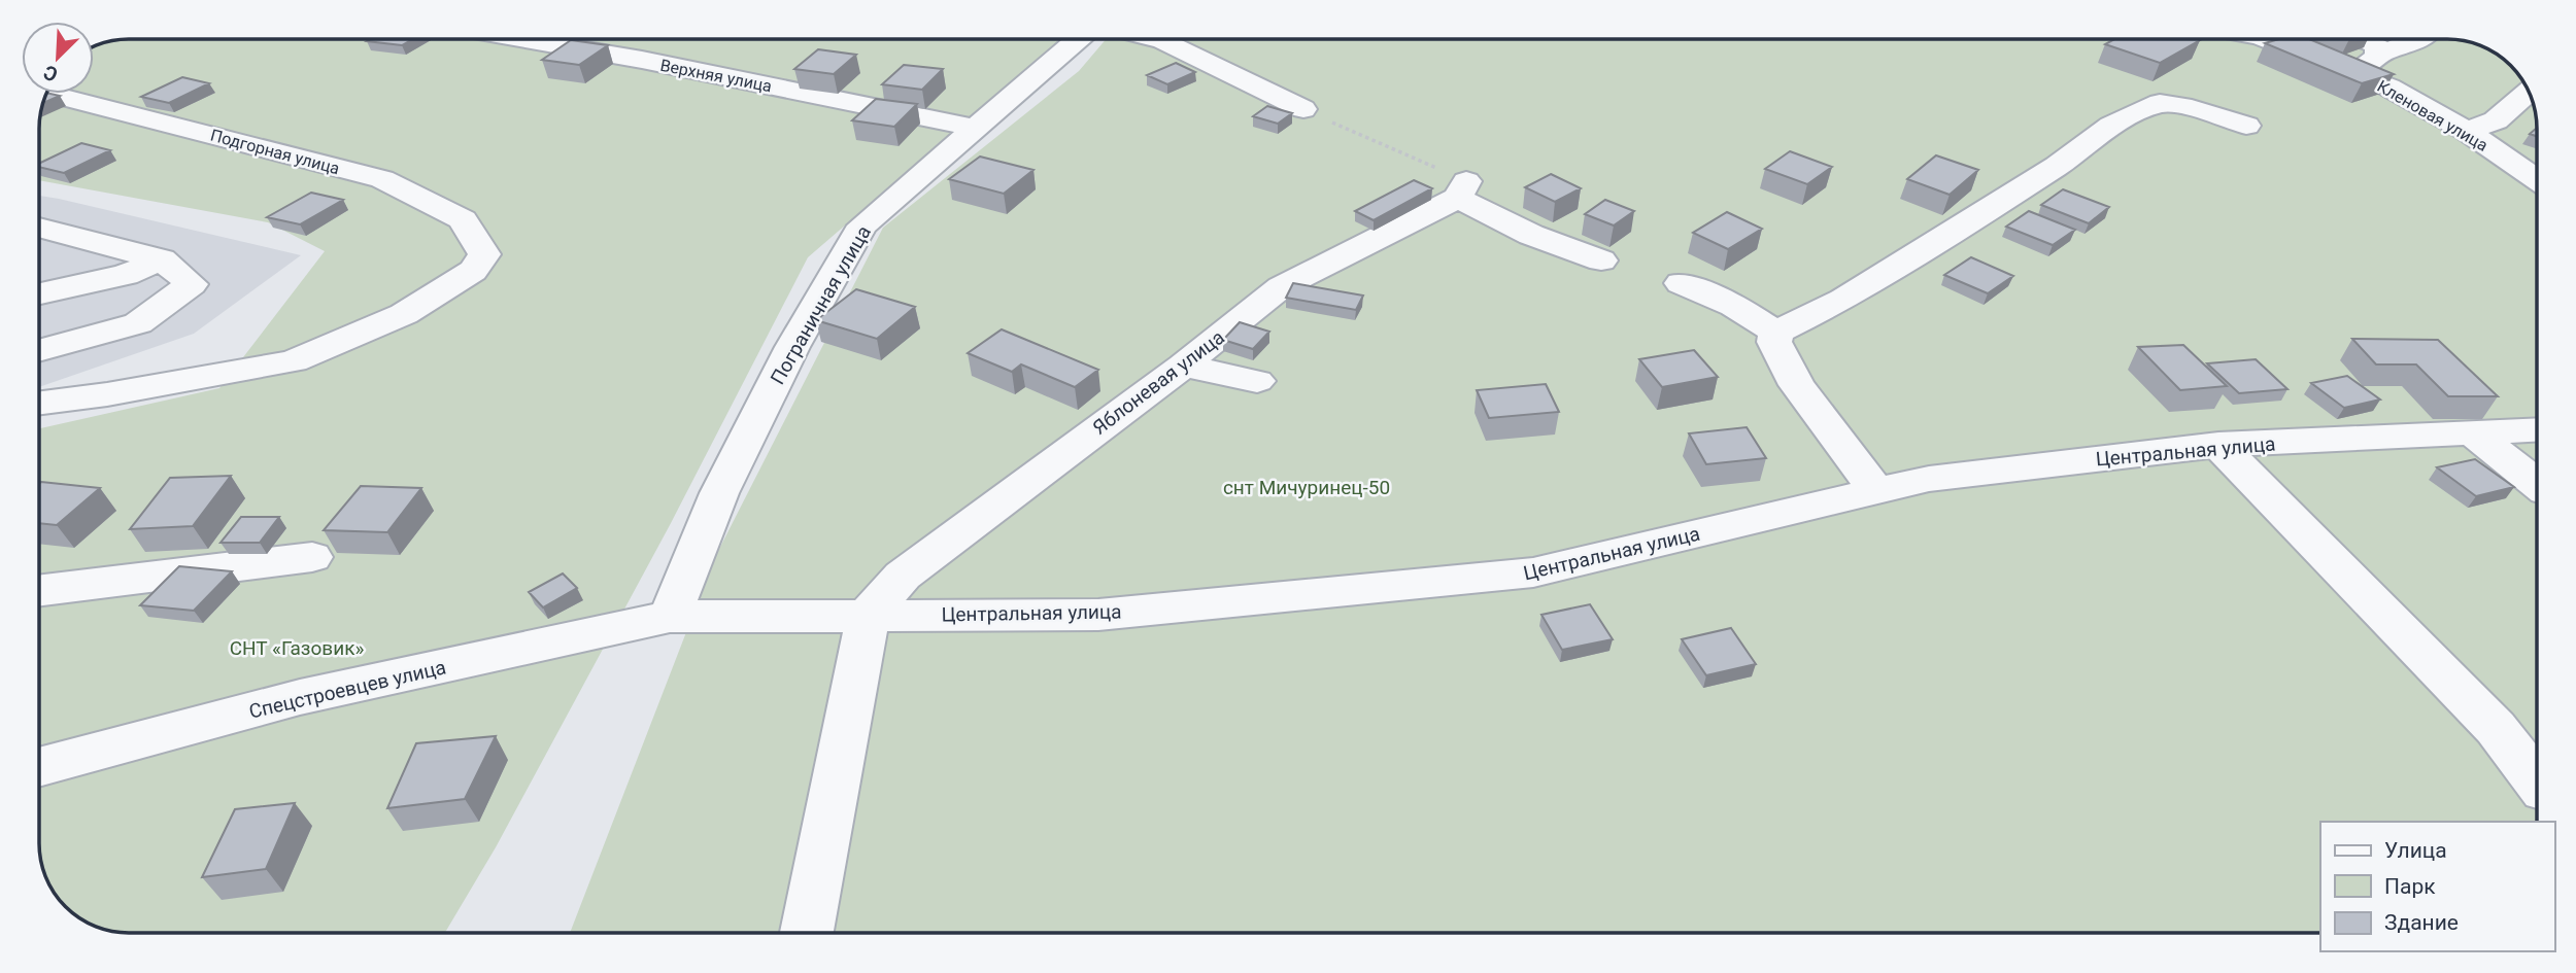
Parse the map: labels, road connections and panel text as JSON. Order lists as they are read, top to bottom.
{
  "streets": {
    "street": [
      "Верхняя улица",
      "Кленовая улица",
      "Подгорная улица",
      "Пограничная улица",
      "Яблоневая улица",
      "Центральная улица",
      "Спецстроевцев улица"
    ]
  },
  "crossings": [
    ["Верхняя улица", "Пограничная улица"],
    ["Пограничная улица", "Центральная улица"],
    ["Пограничная улица", "Спецстроевцев улица"],
    ["Яблоневая улица", "Центральная улица"],
    ["Центральная улица", "Спецстроевцев улица"]
  ],
  "parks": ["снт Мичуринец-50", "СНТ «Газовик»"],
  "legend": ["Улица", "Парк", "Здание"],
  "north": "bottom left"
}
